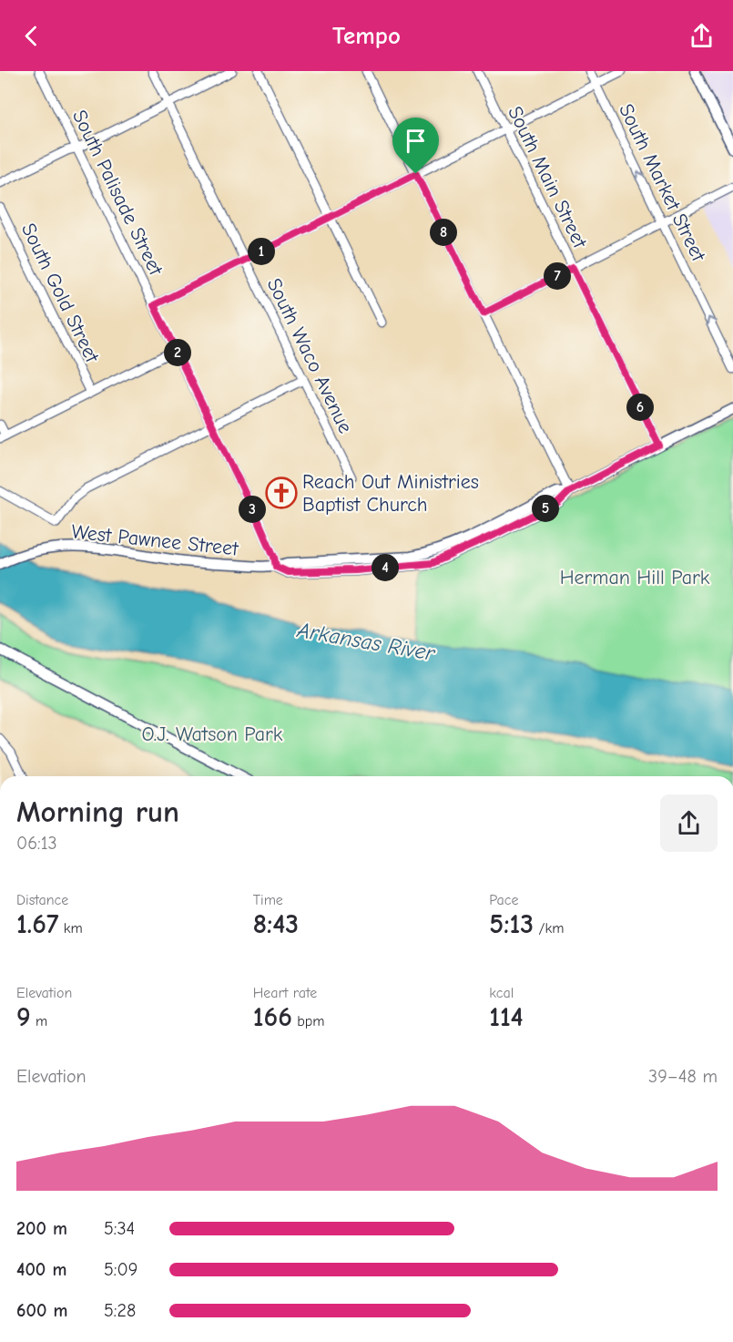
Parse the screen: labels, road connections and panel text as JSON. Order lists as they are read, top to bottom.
{
  "streets": {
    "main road": ["West Pawnee Street"],
    "street": [
      "South Main Street",
      "South Market Street",
      "South Palisade Street",
      "South Gold Street",
      "South Waco Avenue"
    ]
  },
  "crossings": [
    ["South Main Street", "West Pawnee Street"],
    ["South Palisade Street", "West Pawnee Street"]
  ],
  "one_way": ["South Market Street"],
  "water": ["Arkansas River"],
  "parks": ["Herman Hill Park", "O.J. Watson Park"],
  "places": {
    "church": ["Reach Out Ministries Baptist Church"]
  },
  "page": {
    "header": "Tempo",
    "pins": [
      "8",
      "1",
      "7",
      "2",
      "6",
      "5",
      "3",
      "4"
    ],
    "heading": ["Morning run", "06:13"],
    "stats": [
      ["Distance", "1.67 km"],
      ["Time", "8:43"],
      ["Pace", "5:13 /km"],
      ["Elevation", "9 m"],
      ["Heart rate", "166 bpm"],
      ["kcal", "114"]
    ],
    "chart": ["Elevation", "39–48 m"],
    "list": [
      {
        "name": "200 m",
        "note": "5:34"
      },
      {
        "name": "400 m",
        "note": "5:09"
      },
      {
        "name": "600 m",
        "note": "5:28"
      }
    ]
  }
}
